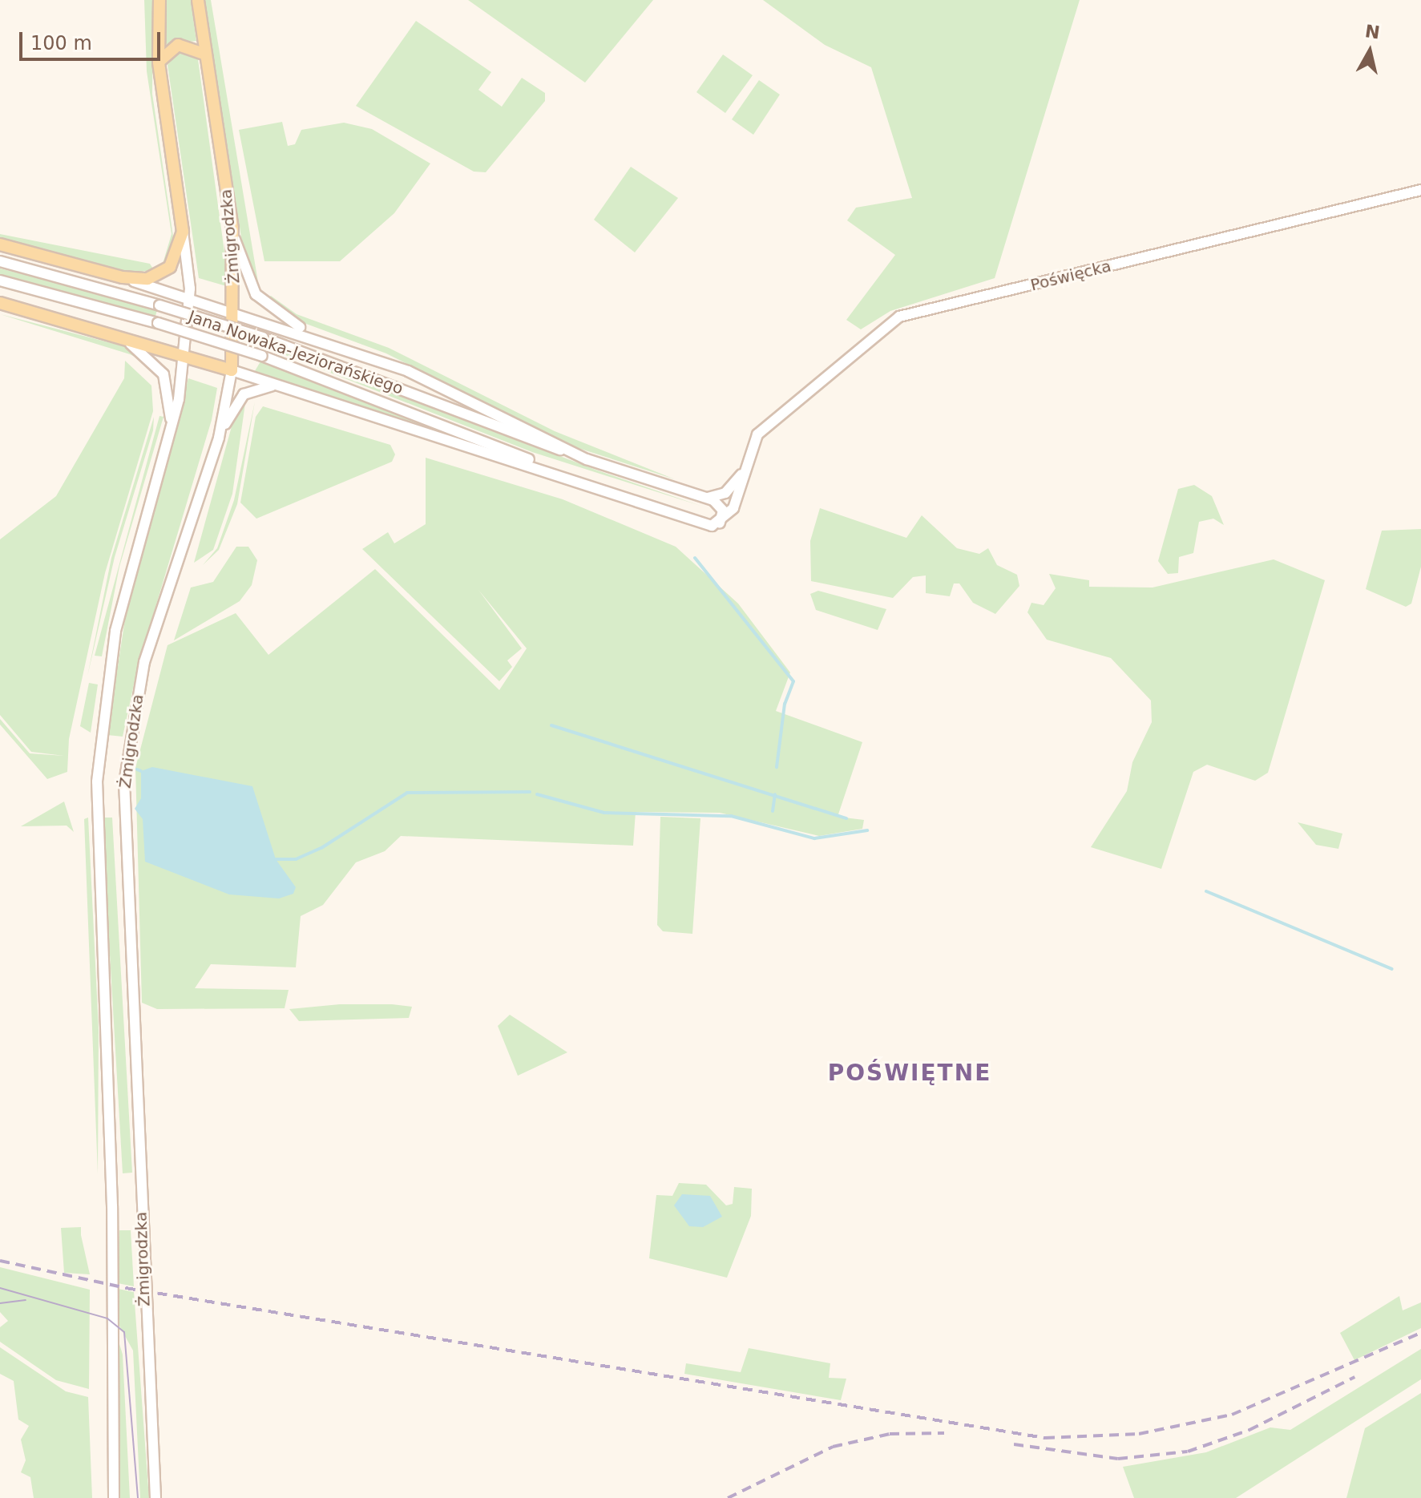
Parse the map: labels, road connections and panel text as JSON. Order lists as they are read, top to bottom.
{
  "streets": {
    "main road": ["Żmigrodzka"],
    "street": ["Poświęcka", "Jana Nowaka-Jeziorańskiego"]
  },
  "districts": ["POŚWIĘTNE"],
  "scale_bar": "100 m",
  "north": "top"
}
